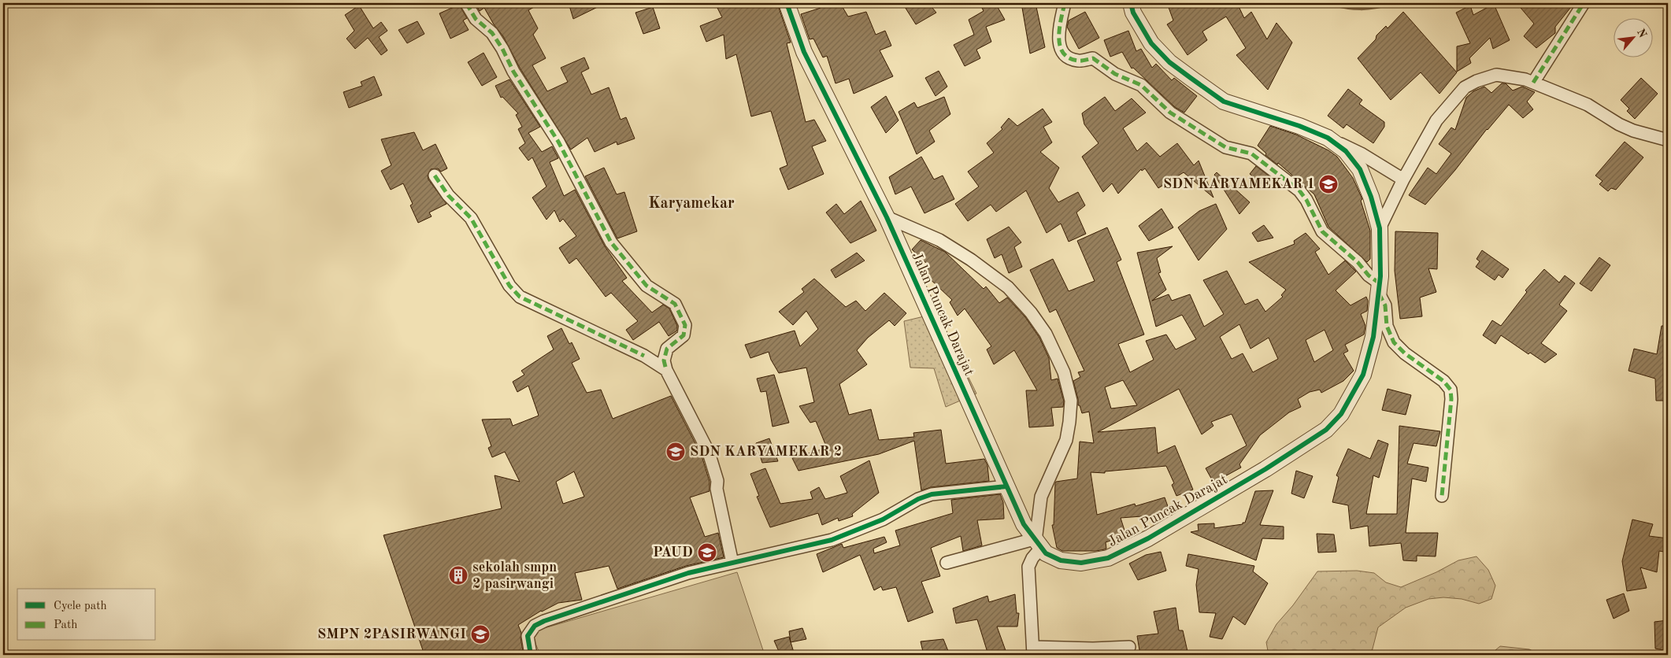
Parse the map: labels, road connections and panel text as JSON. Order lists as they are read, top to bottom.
{
  "streets": {
    "street": ["Jalan Puncak Darajat"]
  },
  "districts": ["Karyamekar"],
  "places": {
    "school or university": [
      "SDN KARYAMEKAR 1",
      "SDN KARYAMEKAR 2",
      "PAUD",
      "SMPN 2PASIRWANGI"
    ],
    "building": ["sekolah smpn 2 pasirwangi"]
  },
  "legend": ["Cycle path", "Path"],
  "north": "top right"
}
